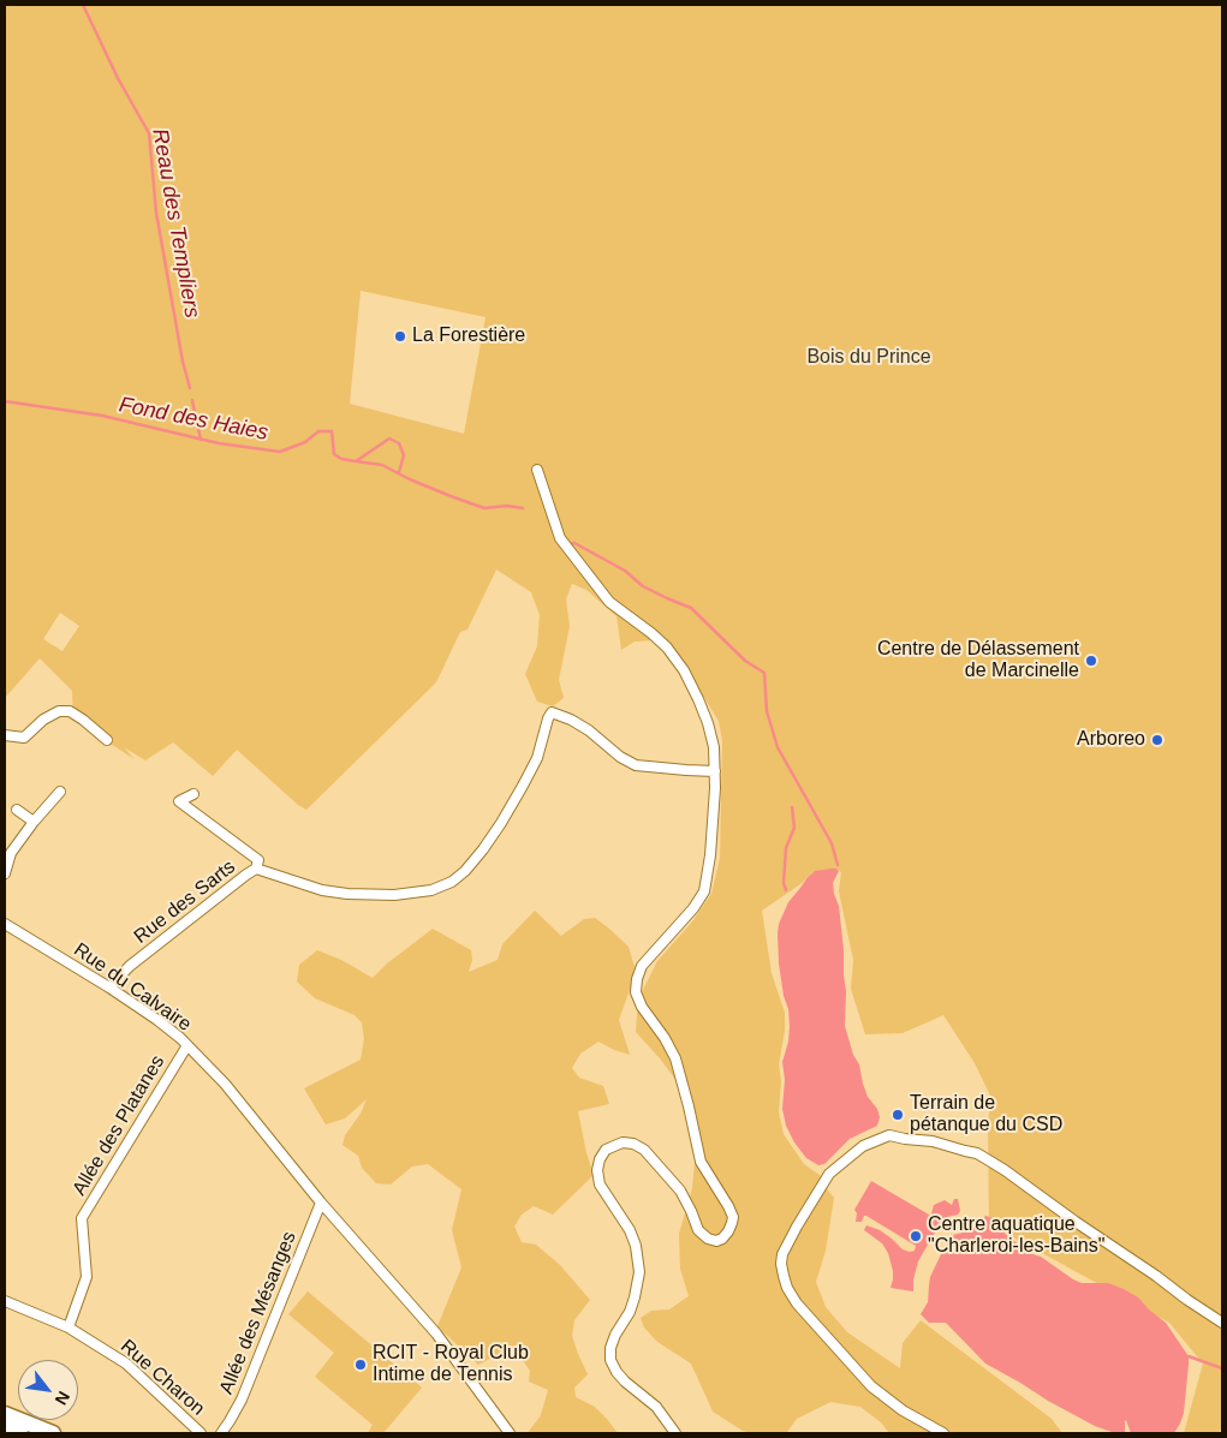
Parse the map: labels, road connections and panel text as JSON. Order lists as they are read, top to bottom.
{
  "streets": {
    "street": [
      "Rue des Sarts",
      "Rue du Calvaire",
      "Allée des Platanes",
      "Allée des Mésanges",
      "Rue Charon"
    ]
  },
  "crossings": [
    ["Rue des Sarts", "Rue du Calvaire"],
    ["Rue du Calvaire", "Allée des Platanes"],
    ["Rue du Calvaire", "Allée des Mésanges"],
    ["Allée des Platanes", "Rue Charon"]
  ],
  "water": ["Reau des Templiers", "Fond des Haies"],
  "parks": ["Bois du Prince"],
  "places": [
    "La Forestière",
    "Centre de Délassement de Marcinelle",
    "Arboreo",
    "Terrain de pétanque du CSD",
    "Centre aquatique \"Charleroi-les-Bains\"",
    "RCIT - Royal Club Intime de Tennis"
  ],
  "north": "bottom right"
}
